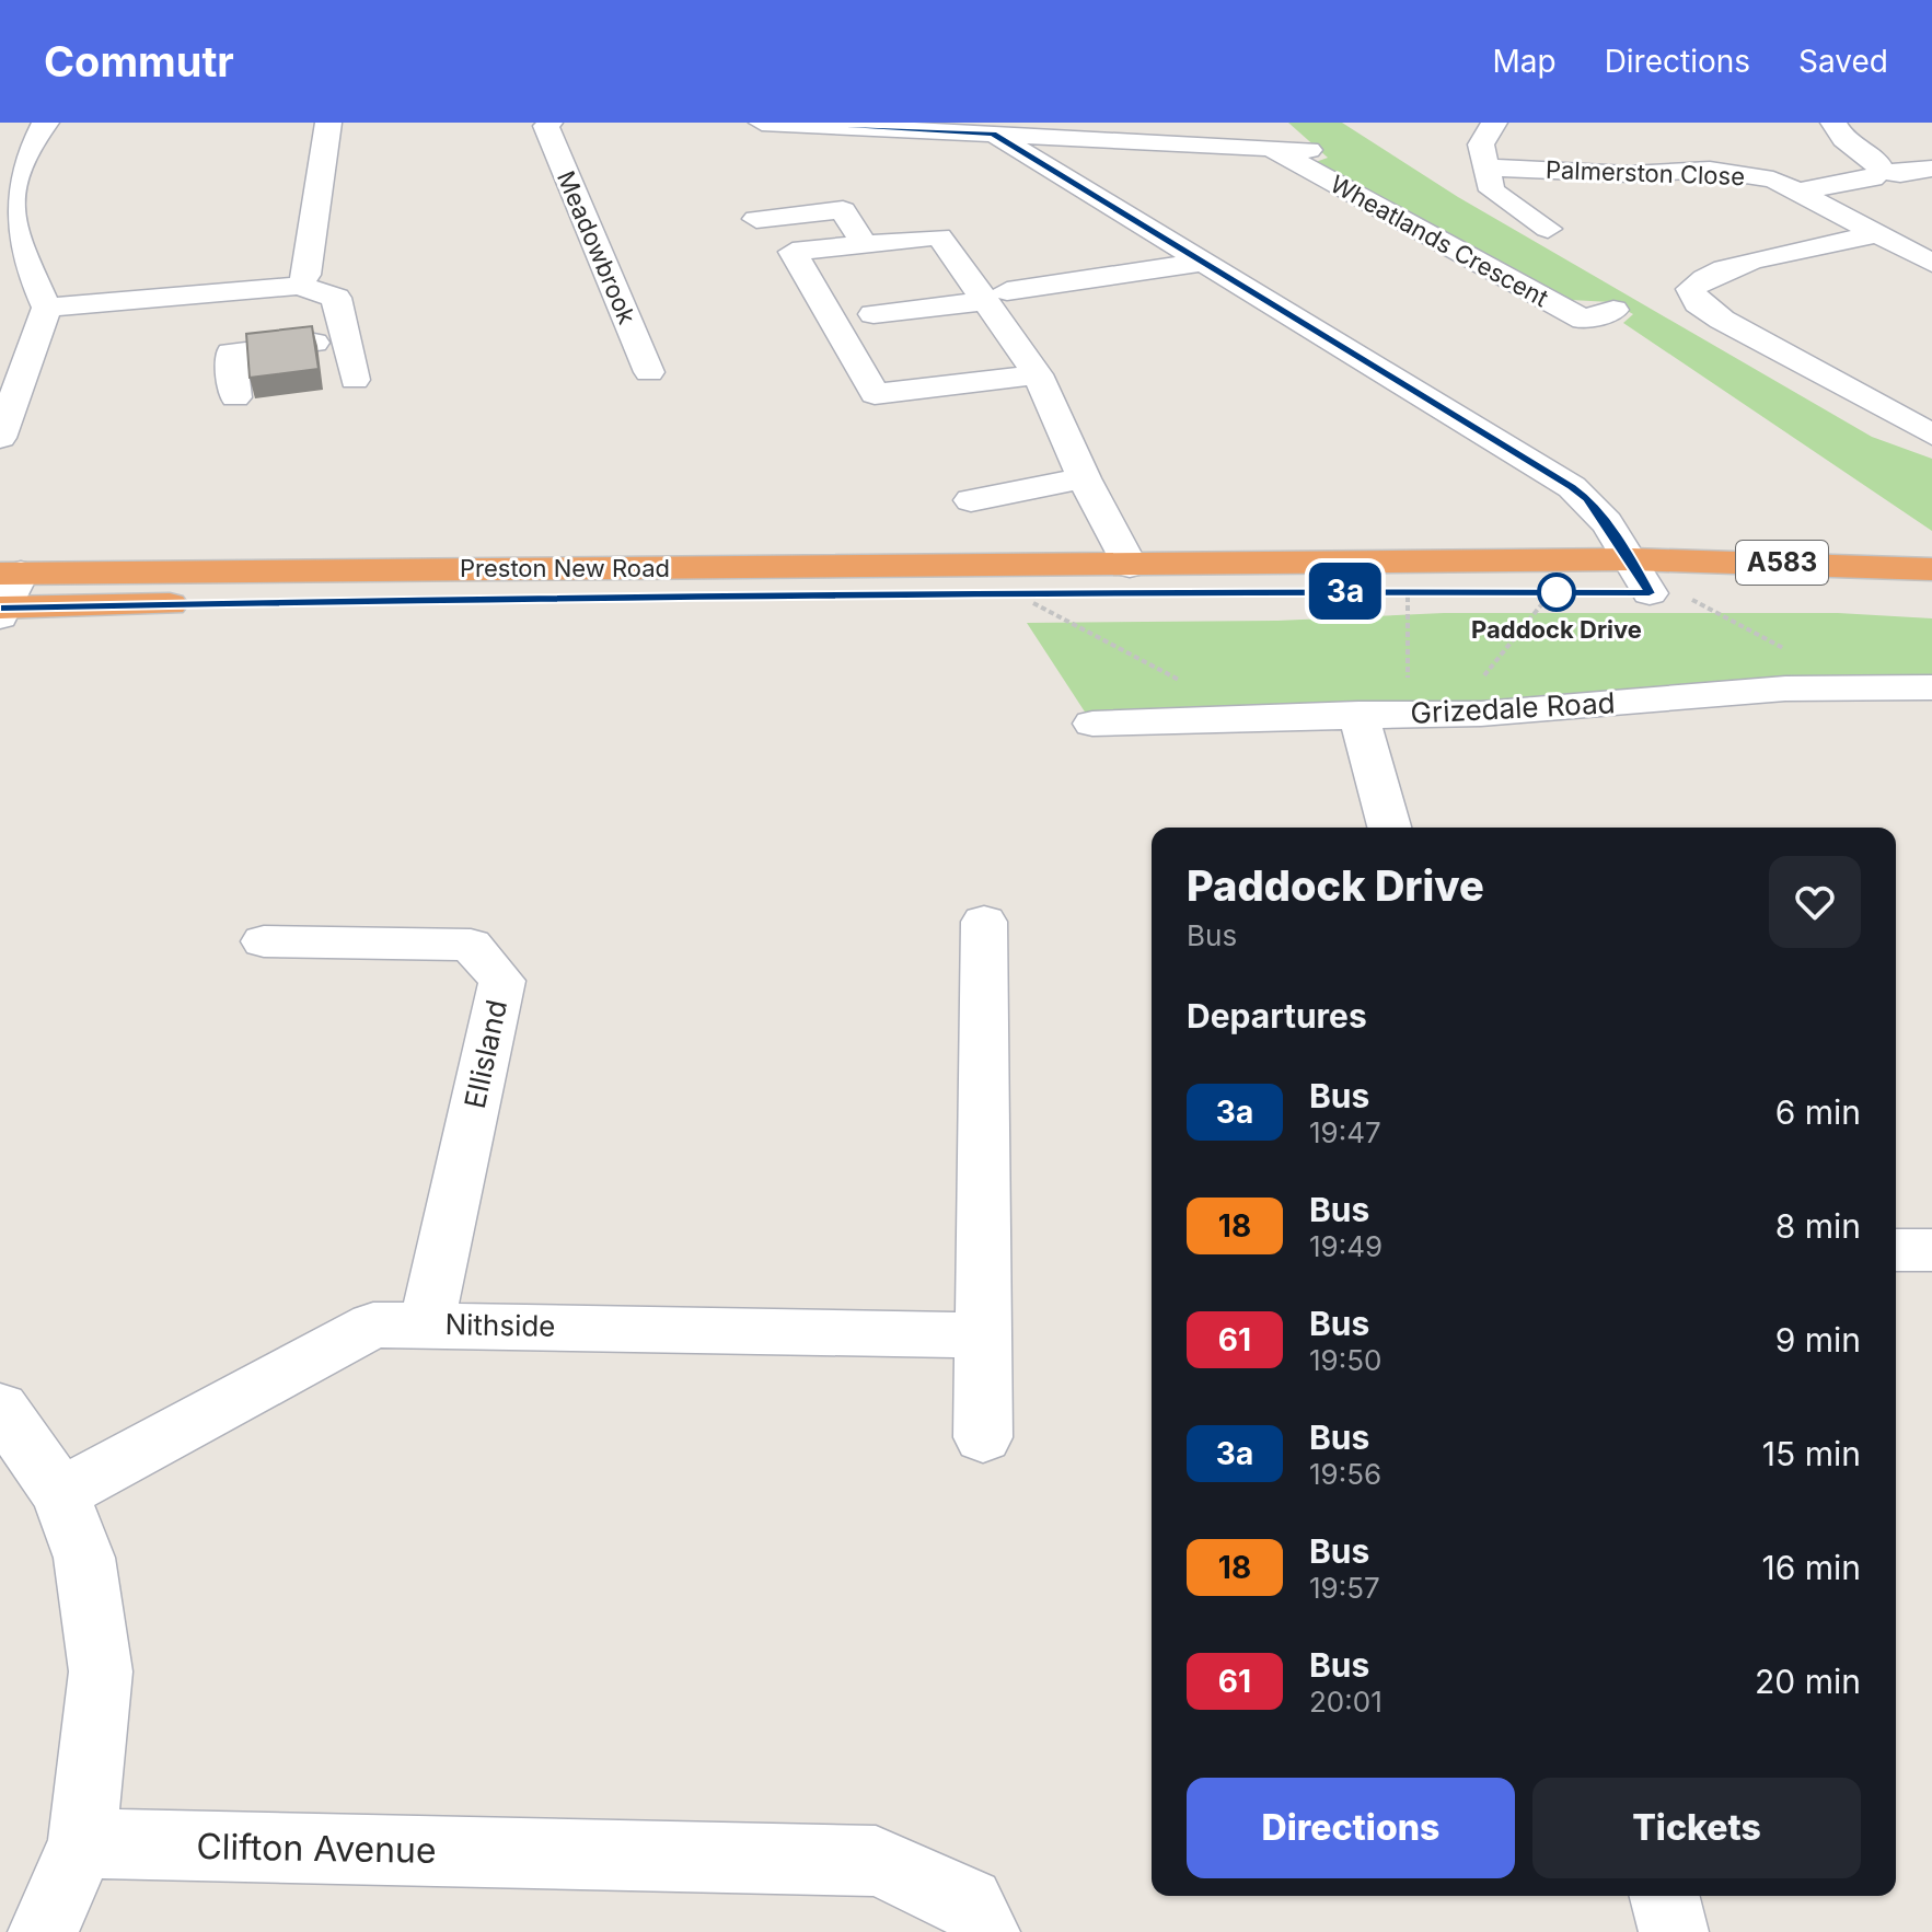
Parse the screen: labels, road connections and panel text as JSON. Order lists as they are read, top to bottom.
{
  "streets": {
    "highway": ["A583", "Preston New Road"],
    "street": [
      "Palmerston Close",
      "Wheatlands Crescent",
      "Meadowbrook",
      "Grizedale Road",
      "Ellisland",
      "Nithside",
      "Clifton Avenue"
    ]
  },
  "crossings": [
    ["Ellisland", "Nithside"]
  ],
  "places": ["Paddock Drive"],
  "lines": ["bus line 3a"],
  "page": {
    "header": "Commutr",
    "nav": ["Map", "Directions", "Saved"],
    "on_map": "3a",
    "heading": [
      ["Paddock Drive", "Bus"],
      "Departures"
    ],
    "list": [
      {
        "mark": "3a",
        "name": "Bus",
        "note": "19:47",
        "value": "6 min"
      },
      {
        "mark": "18",
        "name": "Bus",
        "note": "19:49",
        "value": "8 min"
      },
      {
        "mark": "61",
        "name": "Bus",
        "note": "19:50",
        "value": "9 min"
      },
      {
        "mark": "3a",
        "name": "Bus",
        "note": "19:56",
        "value": "15 min"
      },
      {
        "mark": "18",
        "name": "Bus",
        "note": "19:57",
        "value": "16 min"
      },
      {
        "mark": "61",
        "name": "Bus",
        "note": "20:01",
        "value": "20 min"
      }
    ],
    "buttons": ["Directions", "Tickets"]
  }
}
